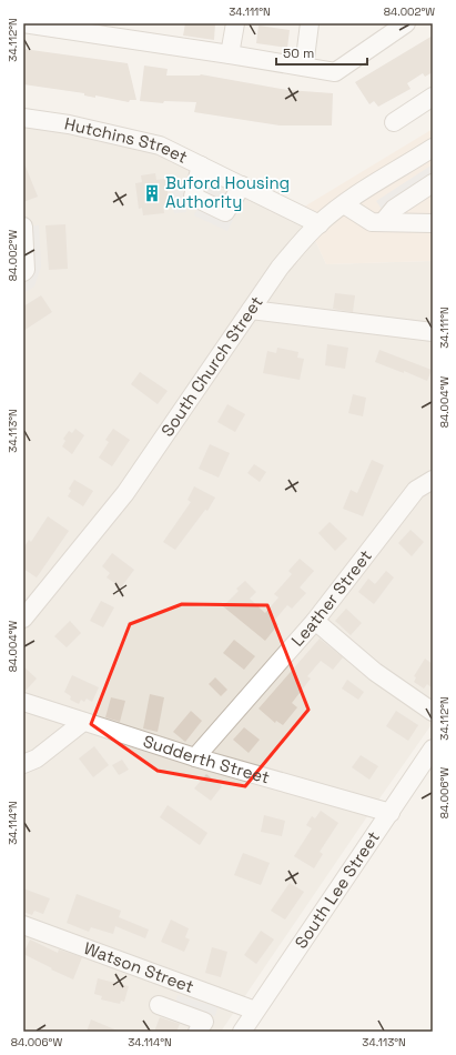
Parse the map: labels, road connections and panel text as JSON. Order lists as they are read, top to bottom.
{
  "streets": {
    "street": [
      "Hutchins Street",
      "South Church Street",
      "Leather Street",
      "Sudderth Street",
      "South Lee Street",
      "Watson Street"
    ]
  },
  "crossings": [
    ["Hutchins Street", "South Church Street"],
    ["Leather Street", "Sudderth Street"],
    ["Sudderth Street", "South Lee Street"],
    ["South Lee Street", "Watson Street"]
  ],
  "places": {
    "building": ["Buford Housing Authority"]
  },
  "scale_bar": "50 m",
  "coordinates": [
    "34.111°N",
    "84.002°W",
    "34.112°N",
    "84.004°W",
    "34.113°N",
    "84.006°W",
    "34.114°N"
  ]
}
